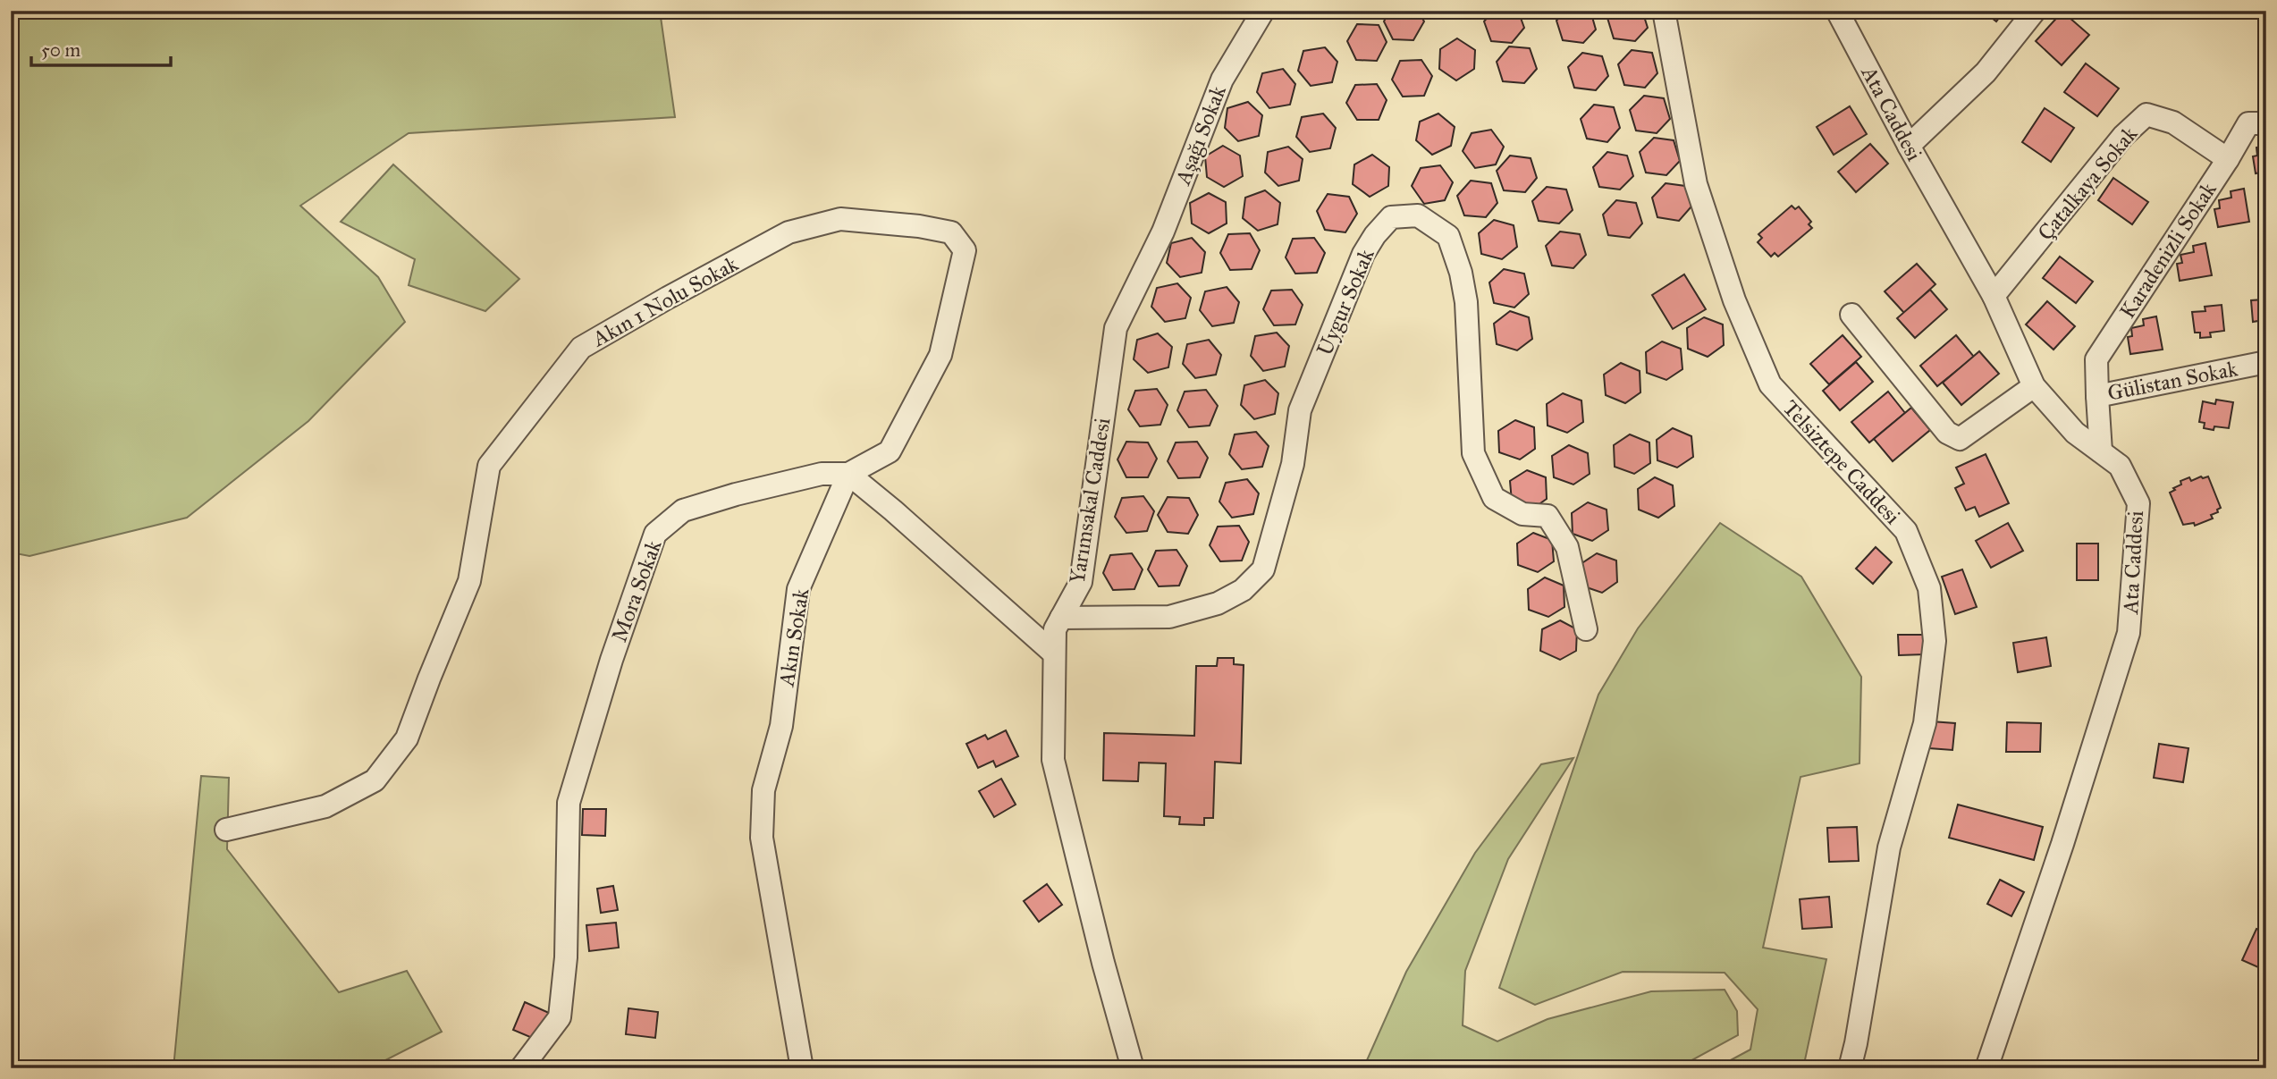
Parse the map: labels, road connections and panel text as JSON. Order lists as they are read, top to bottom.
{
  "streets": {
    "street": [
      "Ata Caddesi",
      "Aşağı Sokak",
      "Çatalkaya Sokak",
      "Karadenizli Sokak",
      "Akın 1 Nolu Sokak",
      "Uygur Sokak",
      "Gülistan Sokak",
      "Telsiztepe Caddesi",
      "Yarımsakal Caddesi",
      "Mora Sokak",
      "Akın Sokak"
    ]
  },
  "crossings": [
    ["Ata Caddesi", "Çatalkaya Sokak"],
    ["Ata Caddesi", "Gülistan Sokak"],
    ["Aşağı Sokak", "Yarımsakal Caddesi"],
    ["Çatalkaya Sokak", "Karadenizli Sokak"],
    ["Karadenizli Sokak", "Gülistan Sokak"],
    ["Akın 1 Nolu Sokak", "Mora Sokak"],
    ["Akın 1 Nolu Sokak", "Akın Sokak"],
    ["Uygur Sokak", "Yarımsakal Caddesi"],
    ["Mora Sokak", "Akın Sokak"]
  ],
  "scale_bar": "50 m"
}
